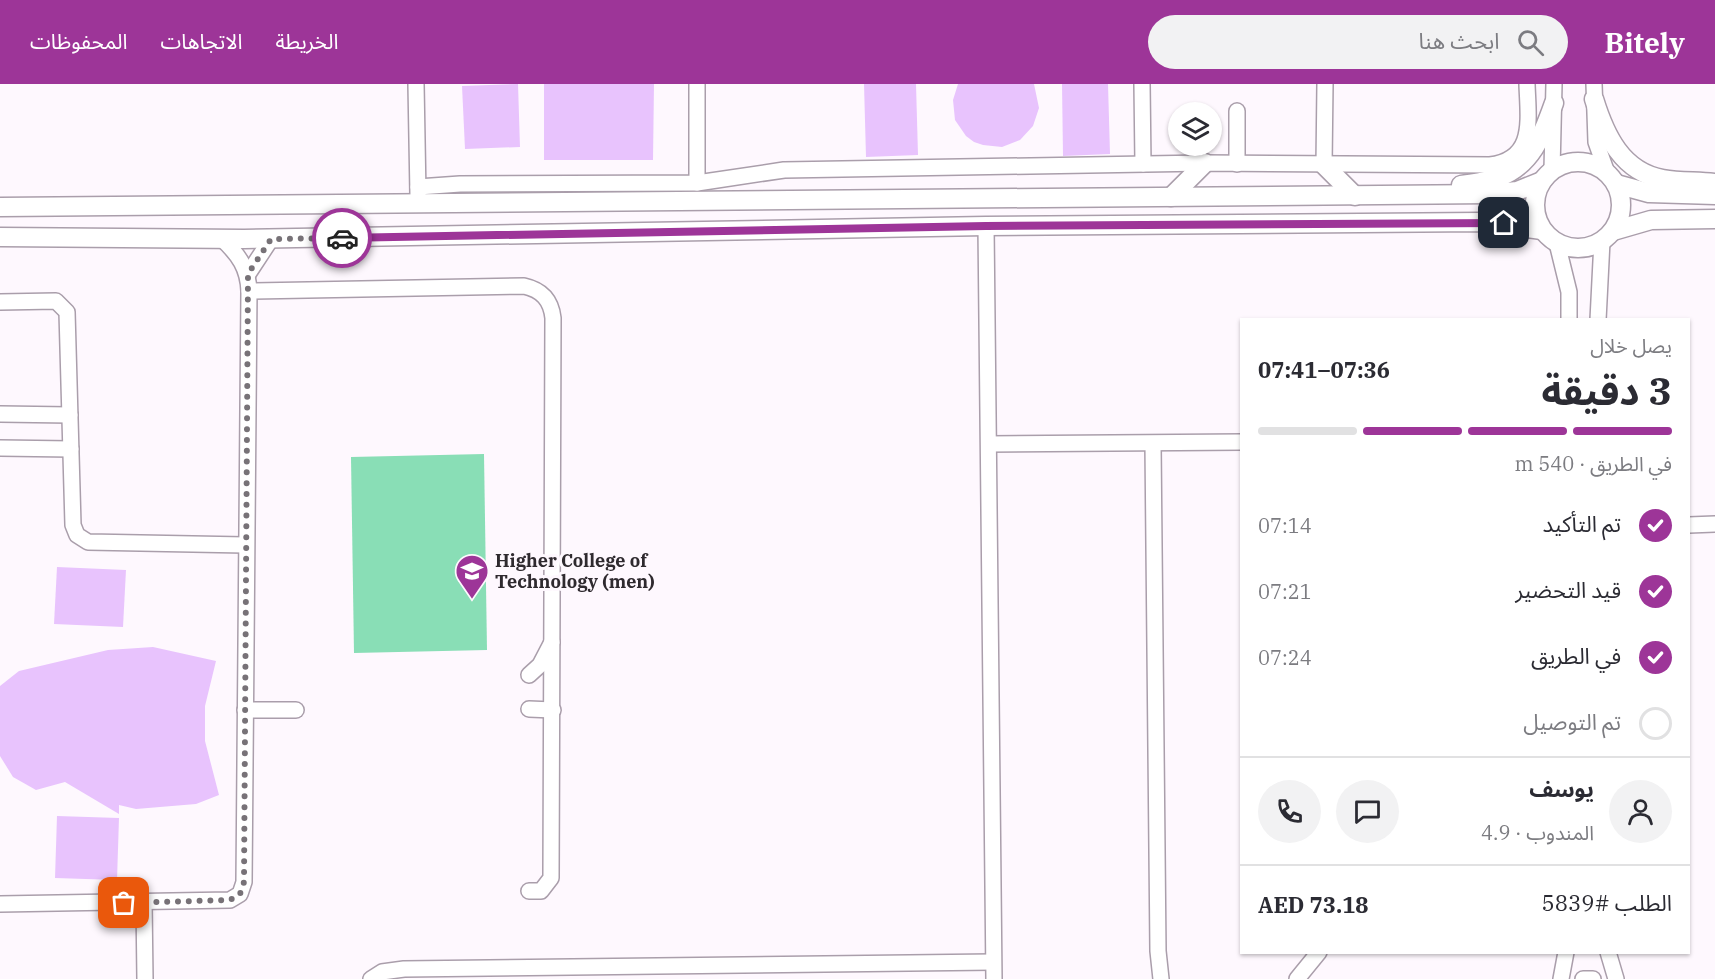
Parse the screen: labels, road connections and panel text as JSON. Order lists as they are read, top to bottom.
{
  "places": {
    "school or university": ["Higher College of Technology (men)"]
  },
  "page": {
    "header": "Bitely",
    "search": "ابحث هنا",
    "nav": ["الخريطة", "الاتجاهات", "المحفوظات"],
    "heading": ["3 دقيقة", "يصل خلال", "07:36–07:41"],
    "panel": [
      "يوسف",
      "المندوب · 4.9",
      "الطلب #5839",
      "AED 73.18"
    ],
    "bar": "في الطريق · 540 m",
    "list": [
      ["تم التأكيد", "07:14"],
      ["قيد التحضير", "07:21"],
      ["في الطريق", "07:24"],
      "تم التوصيل"
    ]
  }
}
